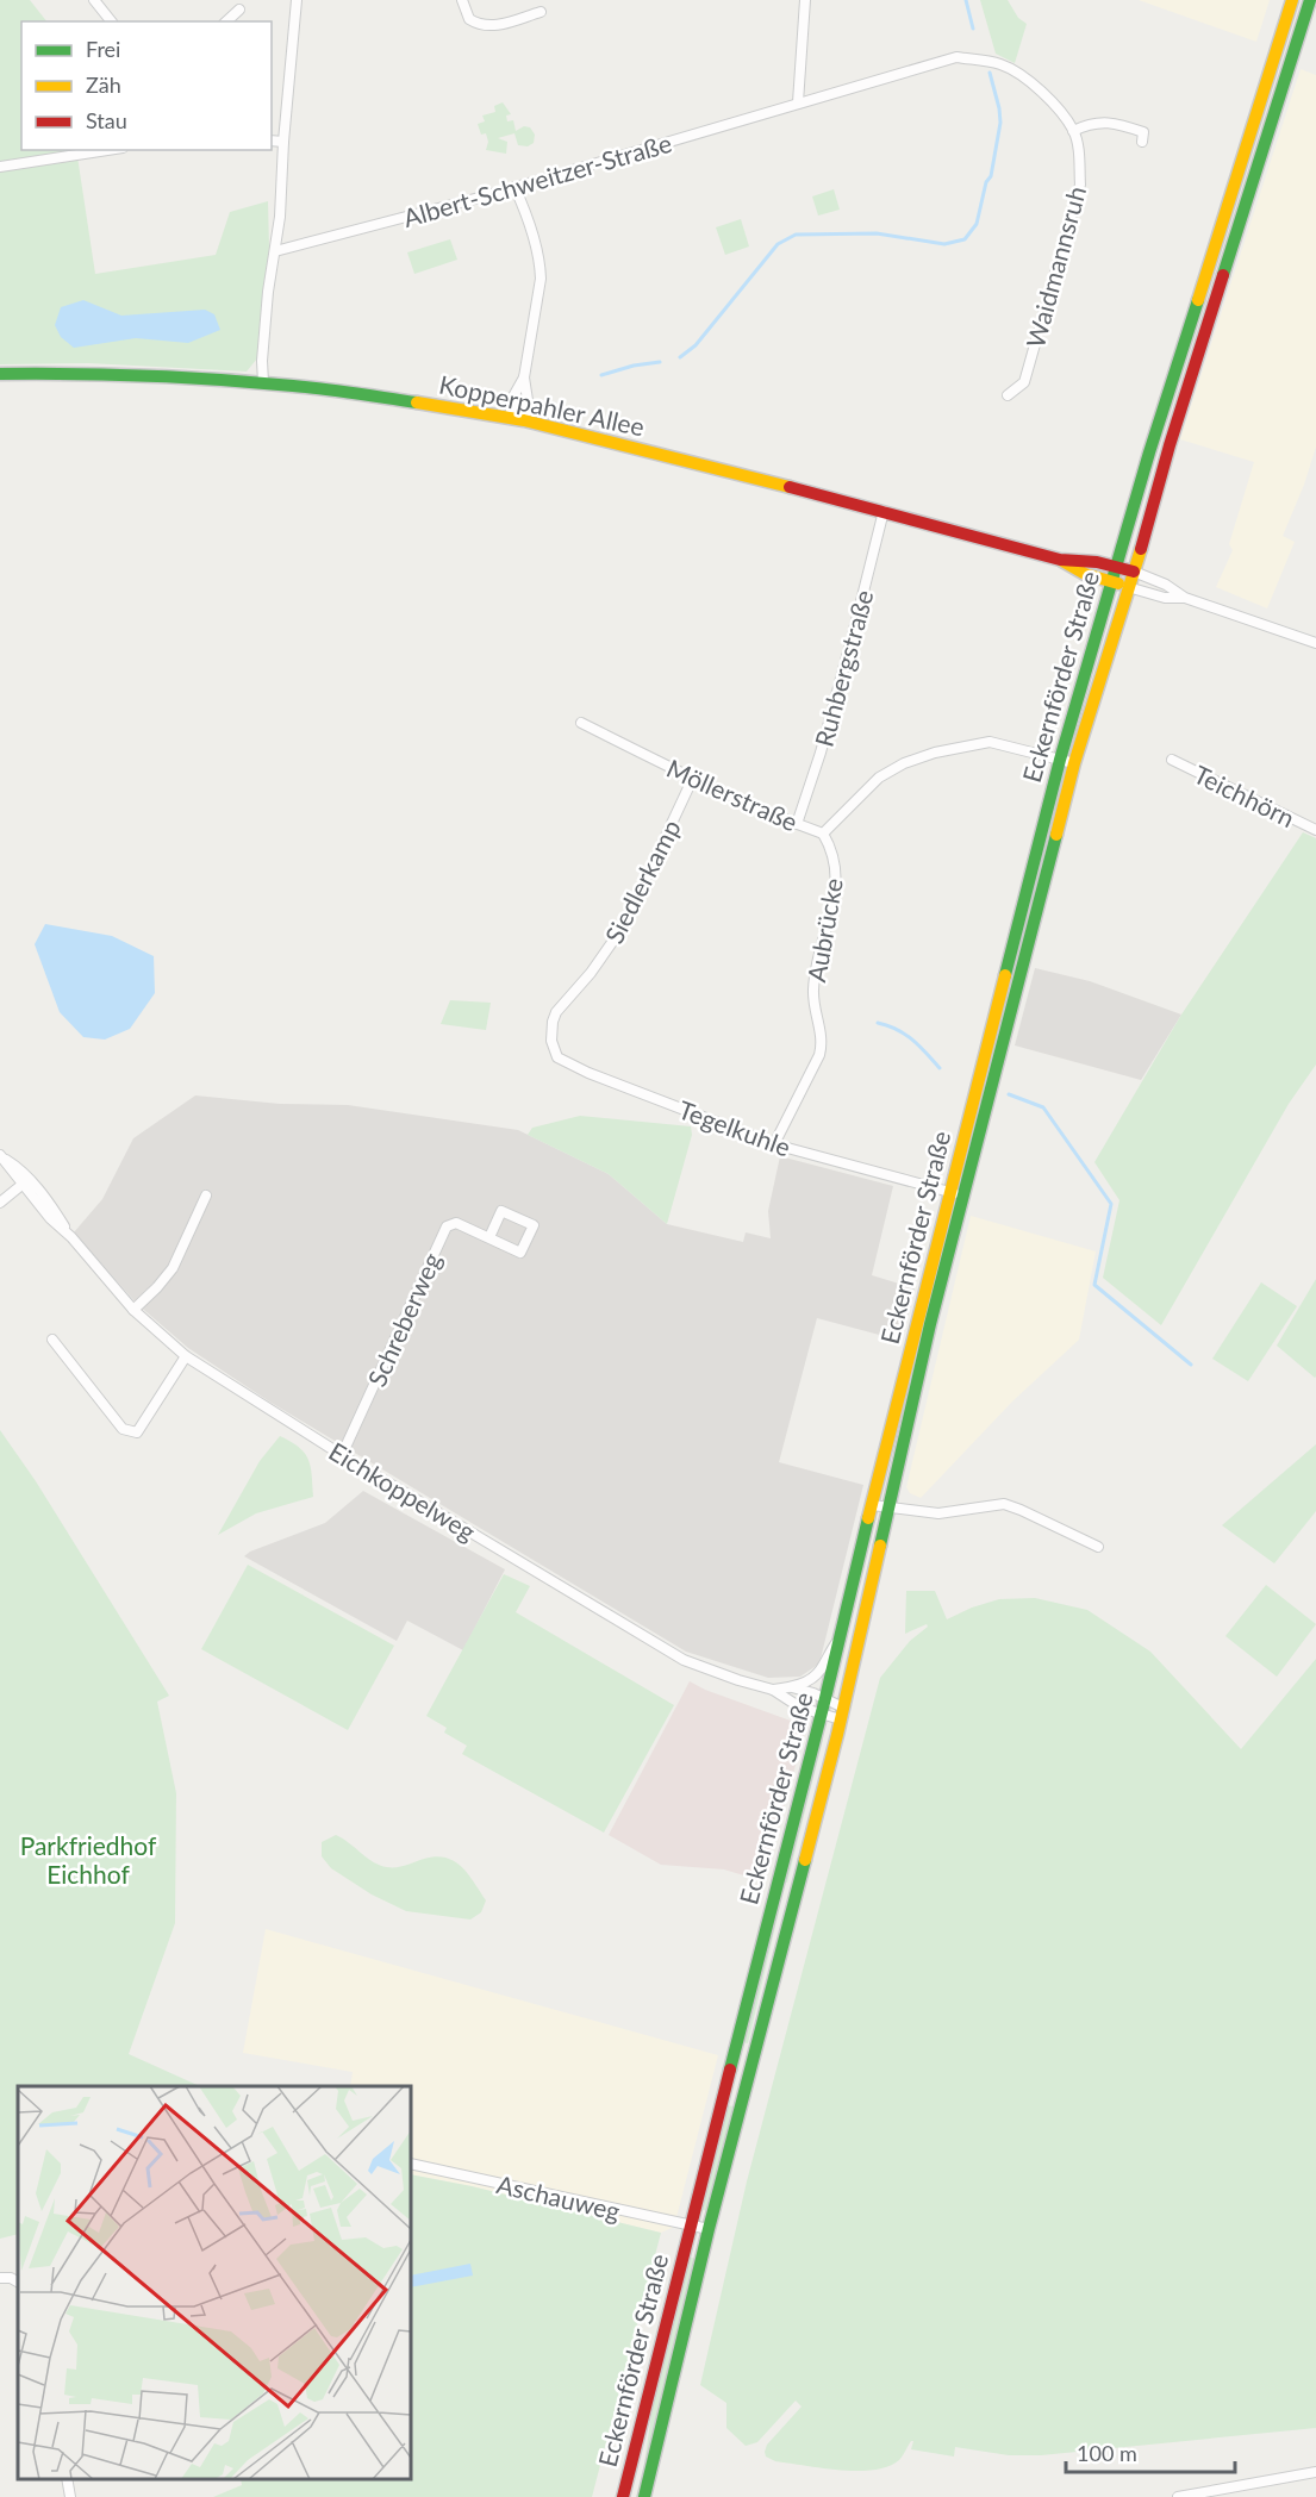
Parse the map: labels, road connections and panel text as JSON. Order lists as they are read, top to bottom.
{
  "streets": {
    "main road": ["Kopperpahler Allee", "Eckernförder Straße"],
    "street": [
      "Albert-Schweitzer-Straße",
      "Waidmannsruh",
      "Ruhbergstraße",
      "Möllerstraße",
      "Teichhörn",
      "Siedlerkamp",
      "Aubrücke",
      "Tegelkuhle",
      "Schreberweg",
      "Eichkoppelweg",
      "Aschauweg"
    ]
  },
  "crossings": [
    ["Albert-Schweitzer-Straße", "Waidmannsruh"],
    ["Kopperpahler Allee", "Ruhbergstraße"],
    ["Kopperpahler Allee", "Eckernförder Straße"],
    ["Ruhbergstraße", "Möllerstraße"],
    ["Eckernförder Straße", "Möllerstraße"],
    ["Eckernförder Straße", "Tegelkuhle"],
    ["Eckernförder Straße", "Eichkoppelweg"],
    ["Eckernförder Straße", "Aschauweg"],
    ["Möllerstraße", "Siedlerkamp"],
    ["Möllerstraße", "Aubrücke"],
    ["Siedlerkamp", "Tegelkuhle"],
    ["Aubrücke", "Tegelkuhle"],
    ["Schreberweg", "Eichkoppelweg"]
  ],
  "parks": ["Parkfriedhof Eichhof"],
  "legend": ["Frei", "Zäh", "Stau"],
  "scale_bar": "100 m"
}
